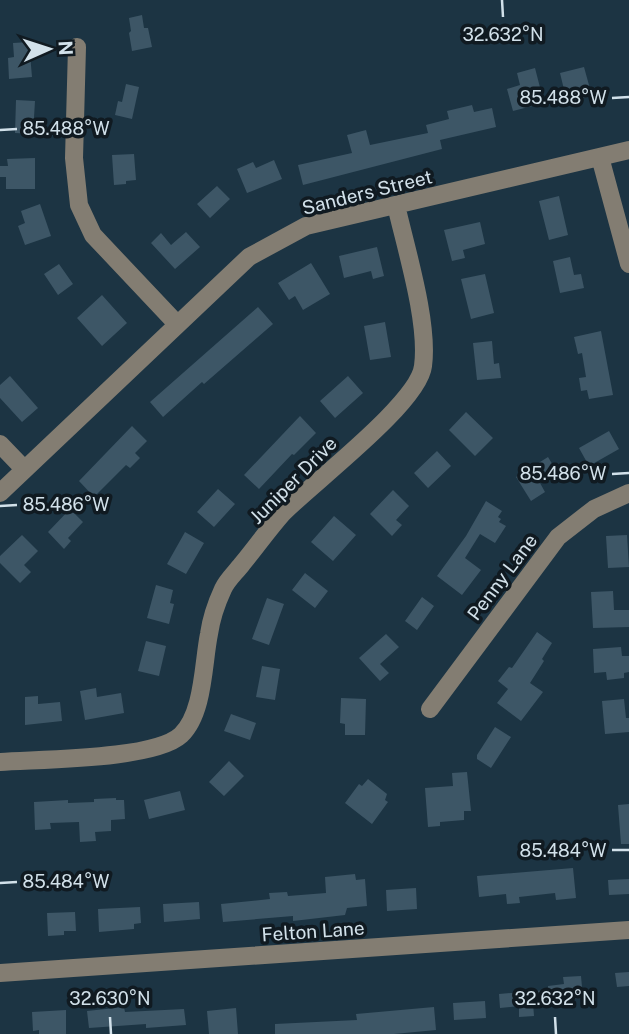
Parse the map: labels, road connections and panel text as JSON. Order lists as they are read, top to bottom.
{
  "streets": {
    "street": [
      "Sanders Street",
      "Juniper Drive",
      "Penny Lane",
      "Felton Lane"
    ]
  },
  "crossings": [
    ["Sanders Street", "Juniper Drive"]
  ],
  "north": "right",
  "coordinates": [
    "32.632°N",
    "85.488°W",
    "85.486°W",
    "85.484°W",
    "32.630°N"
  ]
}
